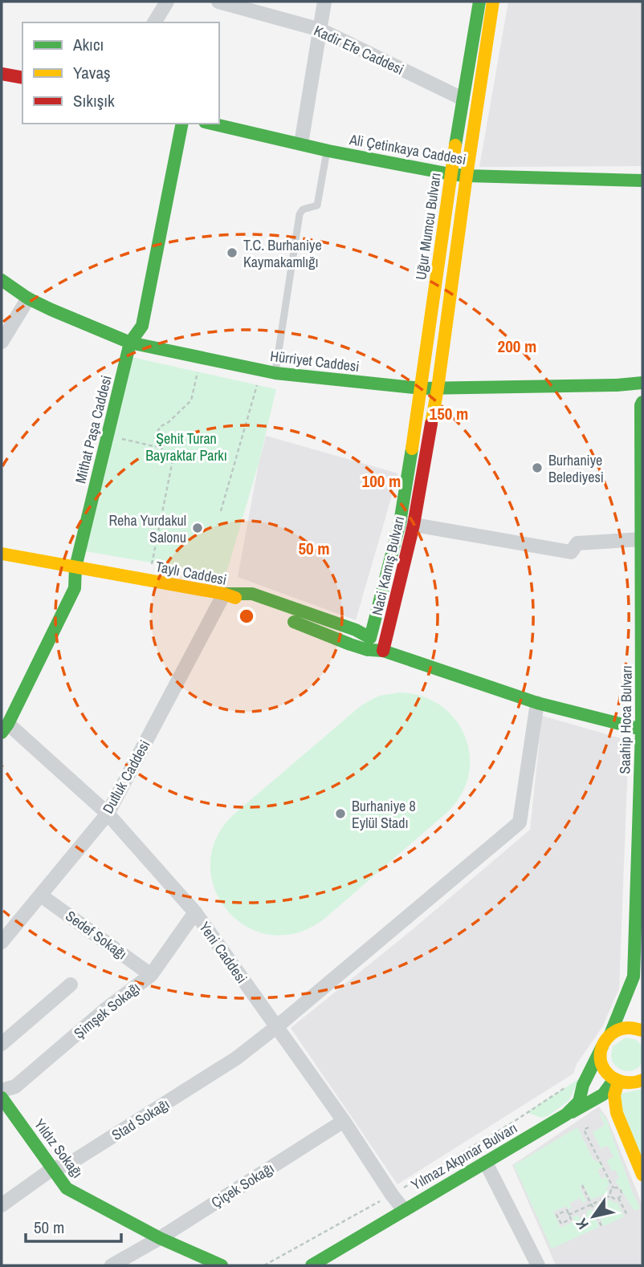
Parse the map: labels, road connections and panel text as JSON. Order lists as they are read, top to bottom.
{
  "streets": {
    "street": [
      "Kadir Efe Caddesi",
      "Ali Çetinkaya Caddesi",
      "Uğur Mumcu Bulvarı",
      "Hürriyet Caddesi",
      "Mithat Paşa Caddesi",
      "Naci Kamış Bulvarı",
      "Taylı Caddesi",
      "Saahip Hoca Bulvarı",
      "Dutluk Caddesi",
      "Sedef Sokağı",
      "Yeni Caddesi",
      "Şimşek Sokağı",
      "Stad Sokağı",
      "Yıldız Sokağı",
      "Yılmaz Akpınar Bulvarı",
      "Çiçek Sokağı"
    ]
  },
  "crossings": [
    ["Kadir Efe Caddesi", "Uğur Mumcu Bulvarı"],
    ["Ali Çetinkaya Caddesi", "Uğur Mumcu Bulvarı"],
    ["Uğur Mumcu Bulvarı", "Hürriyet Caddesi"],
    ["Uğur Mumcu Bulvarı", "Naci Kamış Bulvarı"],
    ["Hürriyet Caddesi", "Mithat Paşa Caddesi"],
    ["Hürriyet Caddesi", "Naci Kamış Bulvarı"],
    ["Mithat Paşa Caddesi", "Taylı Caddesi"],
    ["Mithat Paşa Caddesi", "Yeni Caddesi"],
    ["Naci Kamış Bulvarı", "Taylı Caddesi"],
    ["Taylı Caddesi", "Dutluk Caddesi"],
    ["Saahip Hoca Bulvarı", "Yılmaz Akpınar Bulvarı"],
    ["Dutluk Caddesi", "Sedef Sokağı"],
    ["Dutluk Caddesi", "Yeni Caddesi"],
    ["Sedef Sokağı", "Şimşek Sokağı"],
    ["Yeni Caddesi", "Şimşek Sokağı"],
    ["Yeni Caddesi", "Stad Sokağı"],
    ["Yeni Caddesi", "Yılmaz Akpınar Bulvarı"],
    ["Yeni Caddesi", "Çiçek Sokağı"],
    ["Stad Sokağı", "Yıldız Sokağı"],
    ["Yıldız Sokağı", "Çiçek Sokağı"]
  ],
  "parks": ["Şehit Turan Bayraktar Parkı"],
  "places": [
    "T.C. Burhaniye Kaymakamlığı",
    "Burhaniye Belediyesi",
    "Reha Yurdakul Salonu",
    "Burhaniye 8 Eylül Stadı"
  ],
  "legend": ["Akıcı", "Yavaş", "Sıkışık"],
  "scale_bar": "50 m",
  "north": "bottom left",
  "rings": [
    "200 m",
    "150 m",
    "100 m",
    "50 m"
  ]
}
